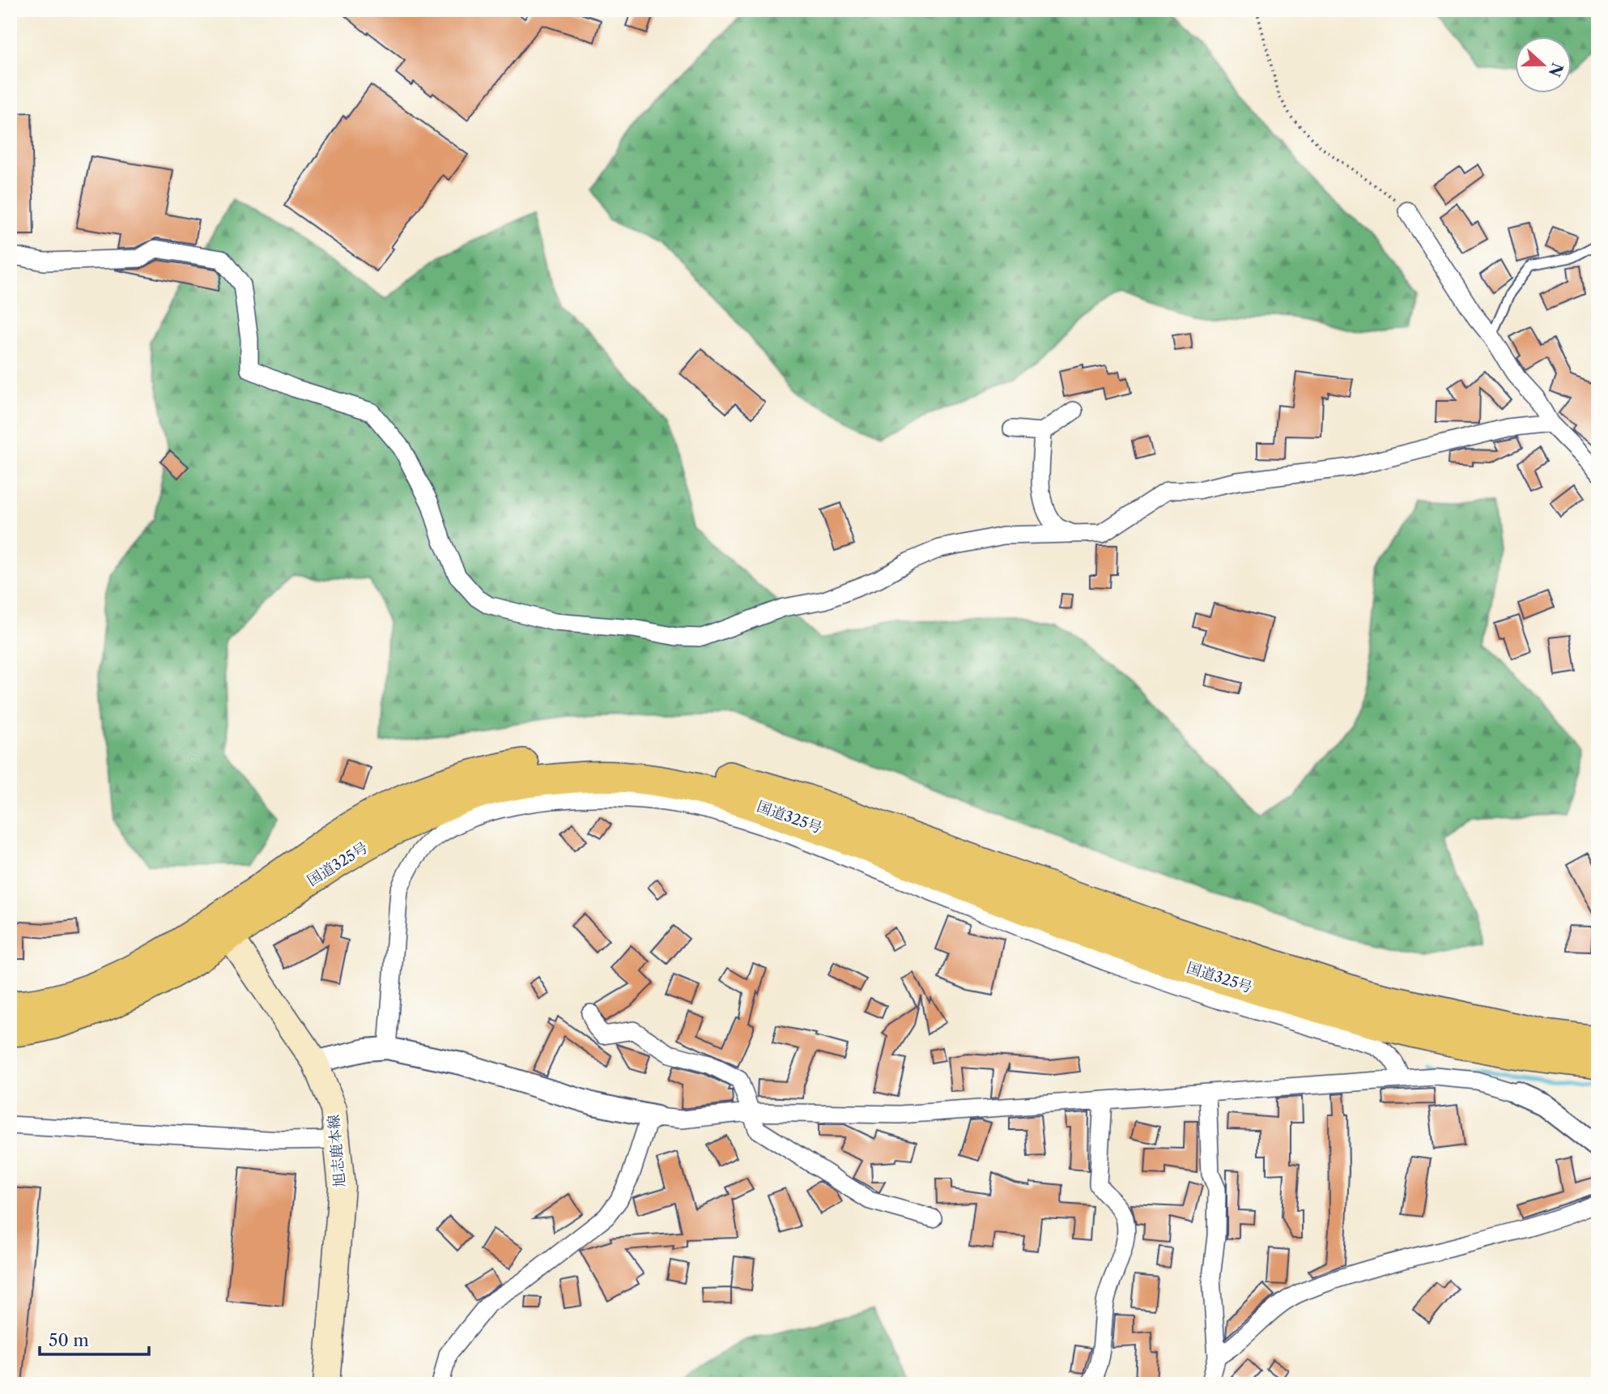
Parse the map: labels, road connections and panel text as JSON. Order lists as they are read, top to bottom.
{
  "streets": {
    "highway": ["国道325号"],
    "main road": ["旭志鹿本線"]
  },
  "crossings": [
    ["国道325号", "旭志鹿本線"]
  ],
  "scale_bar": "50 m",
  "north": "right"
}
